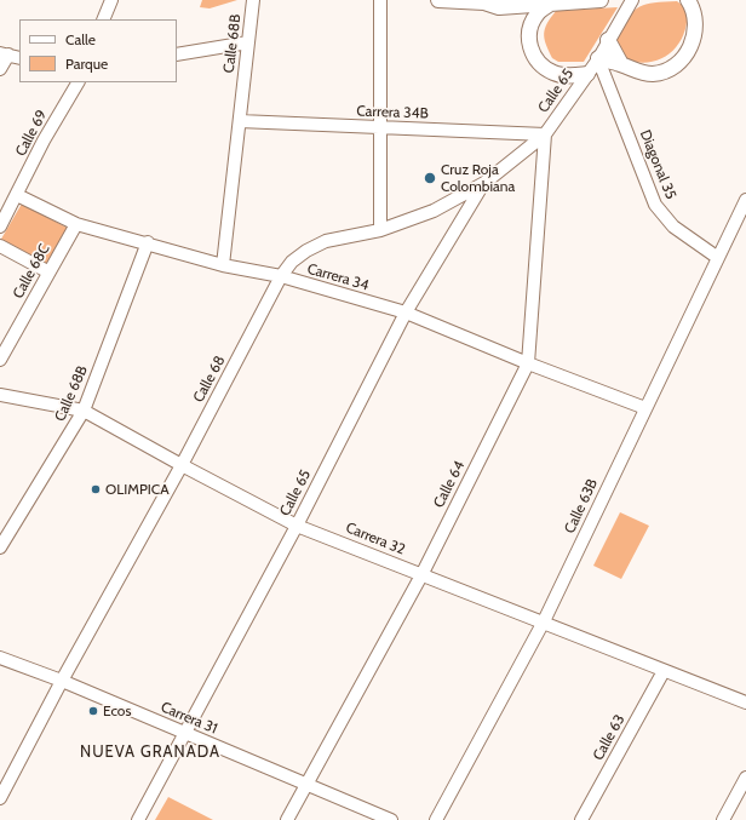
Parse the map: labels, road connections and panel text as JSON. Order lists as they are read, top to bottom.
{
  "streets": {
    "street": [
      "Calle 68B",
      "Calle 65",
      "Carrera 34B",
      "Calle 69",
      "Diagonal 35",
      "Calle 68C",
      "Carrera 34",
      "Calle 68",
      "Calle 64",
      "Calle 63B",
      "Carrera 32",
      "Carrera 31",
      "Calle 63"
    ]
  },
  "crossings": [
    ["Calle 68B", "Carrera 34B"],
    ["Calle 68B", "Carrera 34"],
    ["Calle 68B", "Carrera 32"],
    ["Calle 65", "Carrera 34B"],
    ["Calle 65", "Diagonal 35"],
    ["Calle 65", "Carrera 34"],
    ["Calle 65", "Calle 68"],
    ["Calle 65", "Calle 64"],
    ["Calle 65", "Carrera 32"],
    ["Calle 65", "Carrera 31"],
    ["Carrera 34B", "Calle 64"],
    ["Calle 69", "Carrera 34"],
    ["Diagonal 35", "Calle 63B"],
    ["Calle 68C", "Carrera 34"],
    ["Carrera 34", "Calle 68"],
    ["Carrera 34", "Calle 64"],
    ["Carrera 34", "Calle 63B"],
    ["Calle 68", "Carrera 32"],
    ["Calle 68", "Carrera 31"],
    ["Calle 64", "Carrera 32"],
    ["Calle 64", "Carrera 31"],
    ["Calle 63B", "Carrera 32"],
    ["Carrera 32", "Calle 63"]
  ],
  "districts": ["NUEVA GRANADA"],
  "places": ["Cruz Roja Colombiana", "OLIMPICA", "Ecos"],
  "legend": ["Calle", "Parque"]
}
